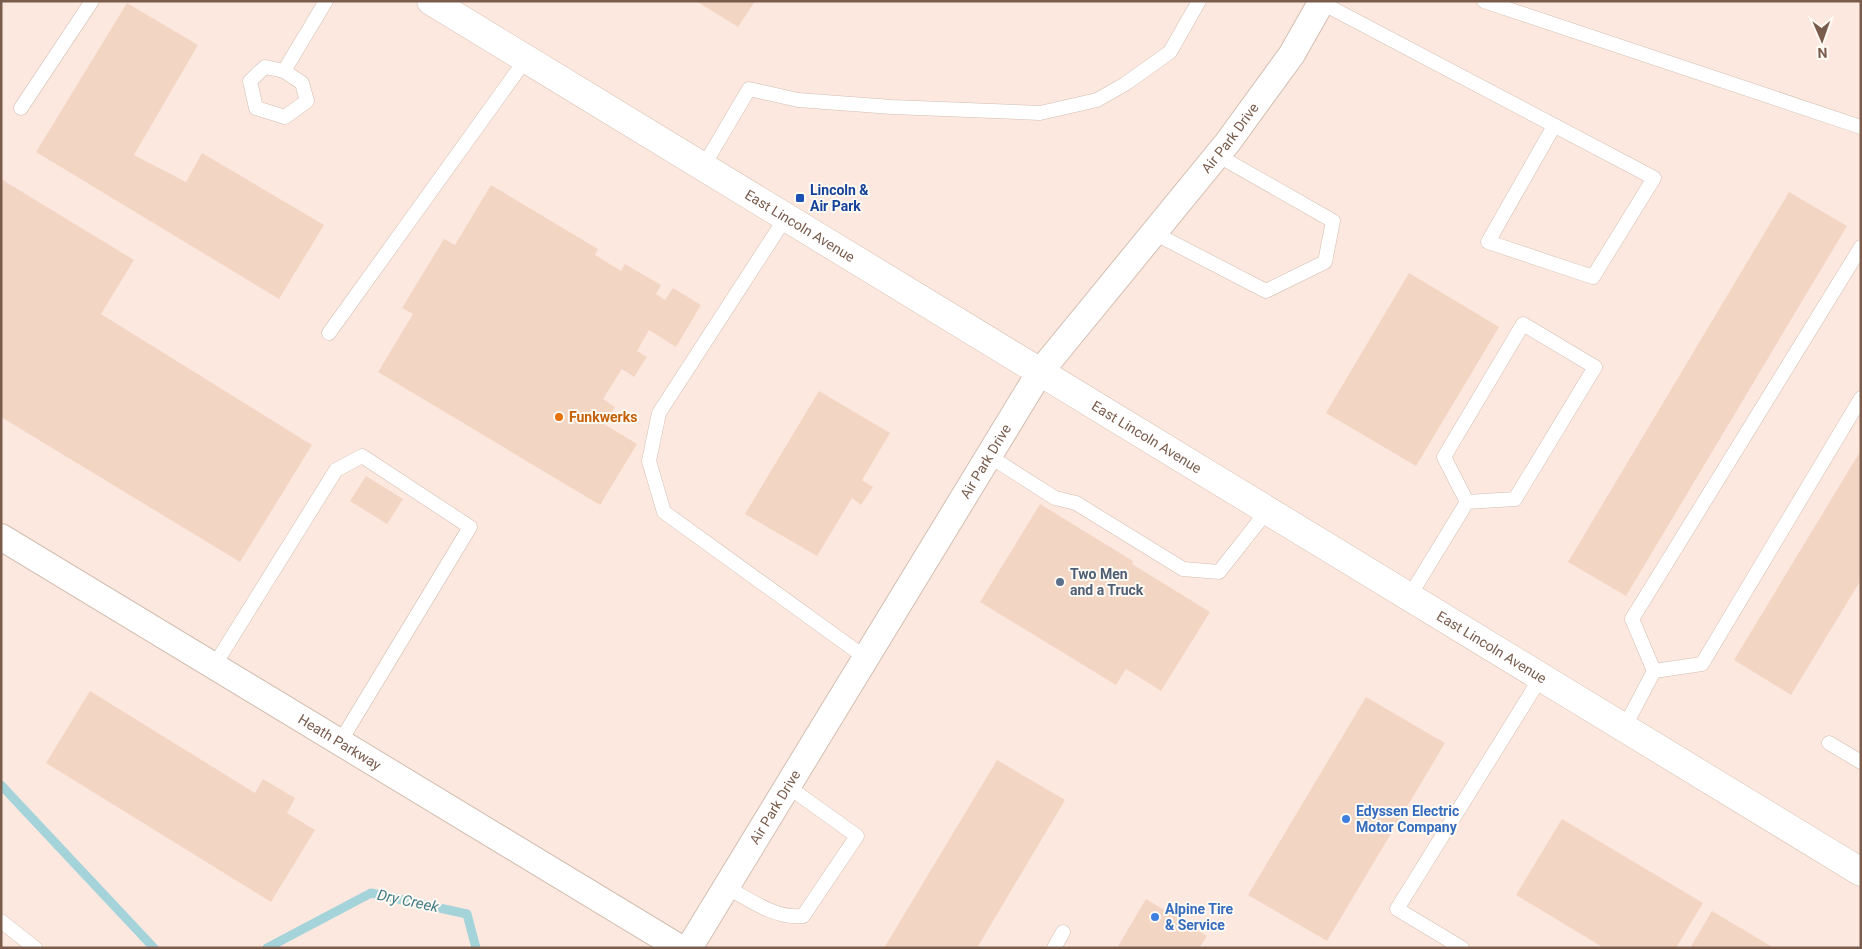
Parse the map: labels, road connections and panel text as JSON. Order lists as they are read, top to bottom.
{
  "streets": {
    "street": ["Air Park Drive", "East Lincoln Avenue", "Heath Parkway"]
  },
  "crossings": [
    ["Air Park Drive", "East Lincoln Avenue"]
  ],
  "water": ["Dry Creek"],
  "places": {
    "transit": ["Lincoln & Air Park"],
    "other": [
      "Funkwerks",
      "Two Men and a Truck",
      "Edyssen Electric Motor Company",
      "Alpine Tire & Service"
    ]
  },
  "north": "bottom"
}
